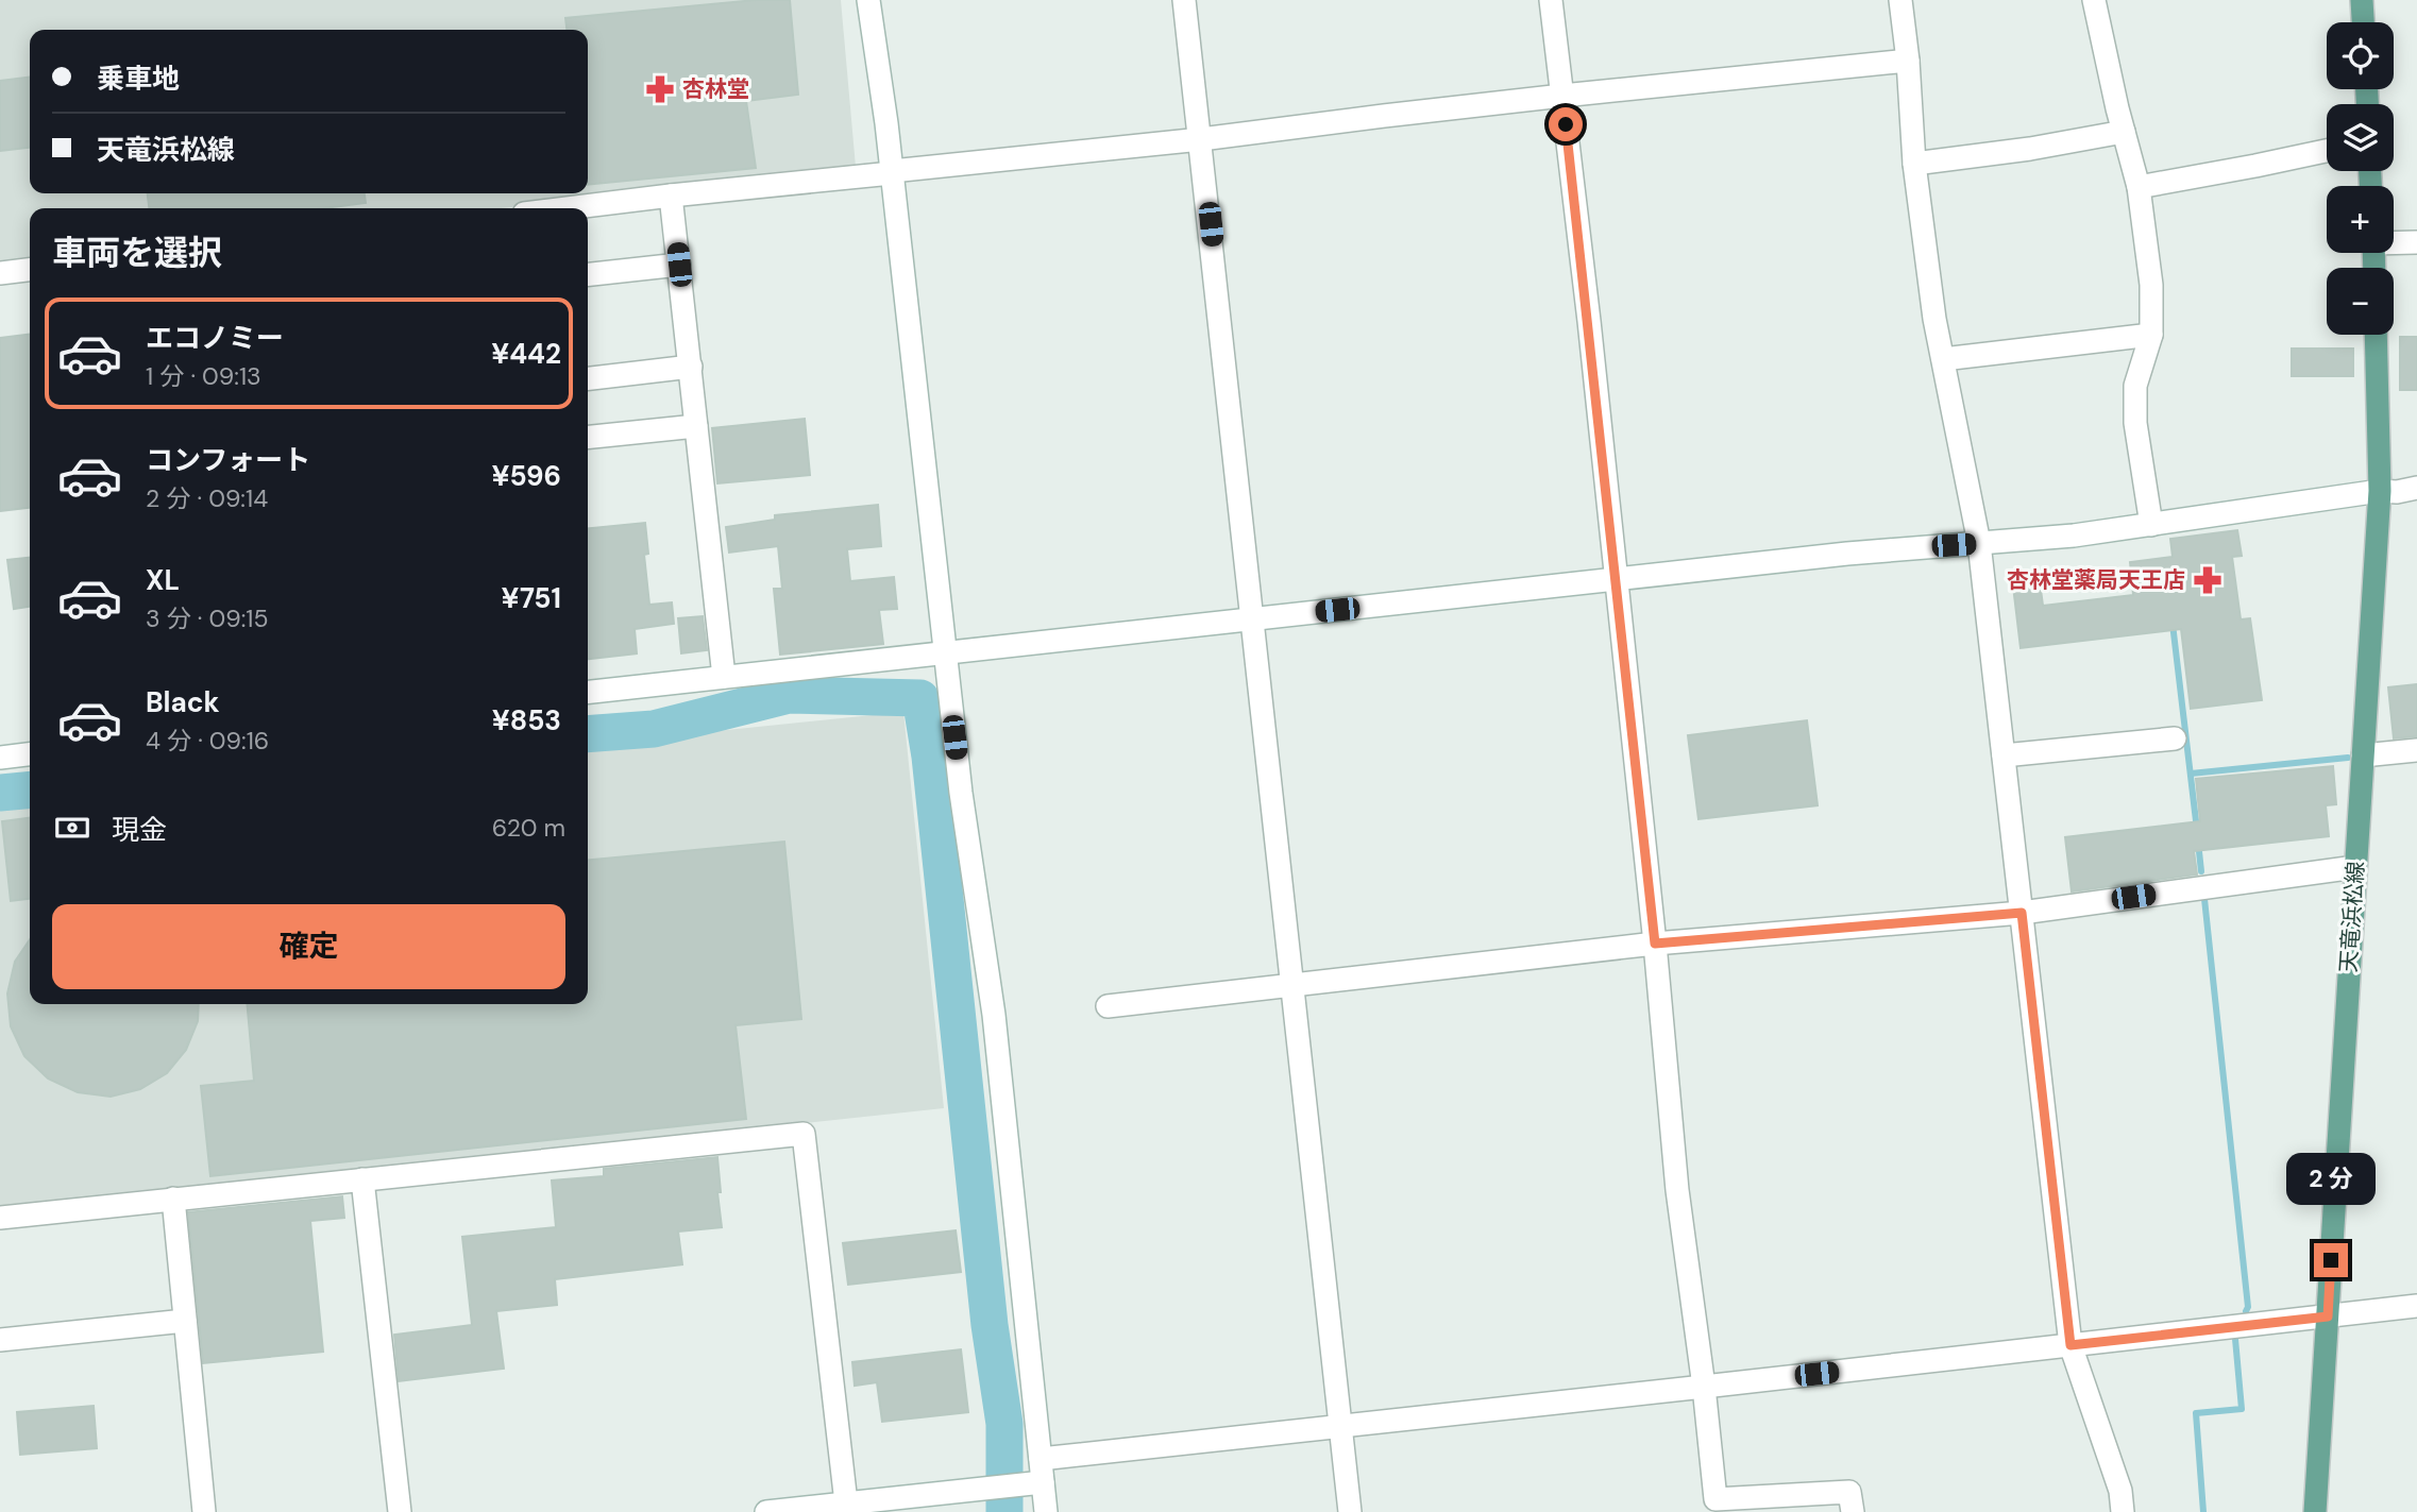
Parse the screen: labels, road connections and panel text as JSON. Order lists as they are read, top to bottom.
{
  "streets": {
    "main road": ["天竜浜松線"]
  },
  "places": {
    "pharmacy": ["杏林堂", "杏林堂薬局天王店"]
  },
  "page": {
    "map_buttons": ["+", "−"],
    "banner": ["乗車地", "天竜浜松線"],
    "heading": "車両を選択",
    "list": [
      {
        "name": "エコノミー",
        "note": "1 分 · 09:13",
        "value": "¥442"
      },
      {
        "name": "コンフォート",
        "note": "2 分 · 09:14",
        "value": "¥596"
      },
      {
        "name": "XL",
        "note": "3 分 · 09:15",
        "value": "¥751"
      },
      {
        "name": "Black",
        "note": "4 分 · 09:16",
        "value": "¥853"
      }
    ],
    "pay": ["現金", "620 m"],
    "buttons": "確定",
    "bubble": "2 分"
  }
}
